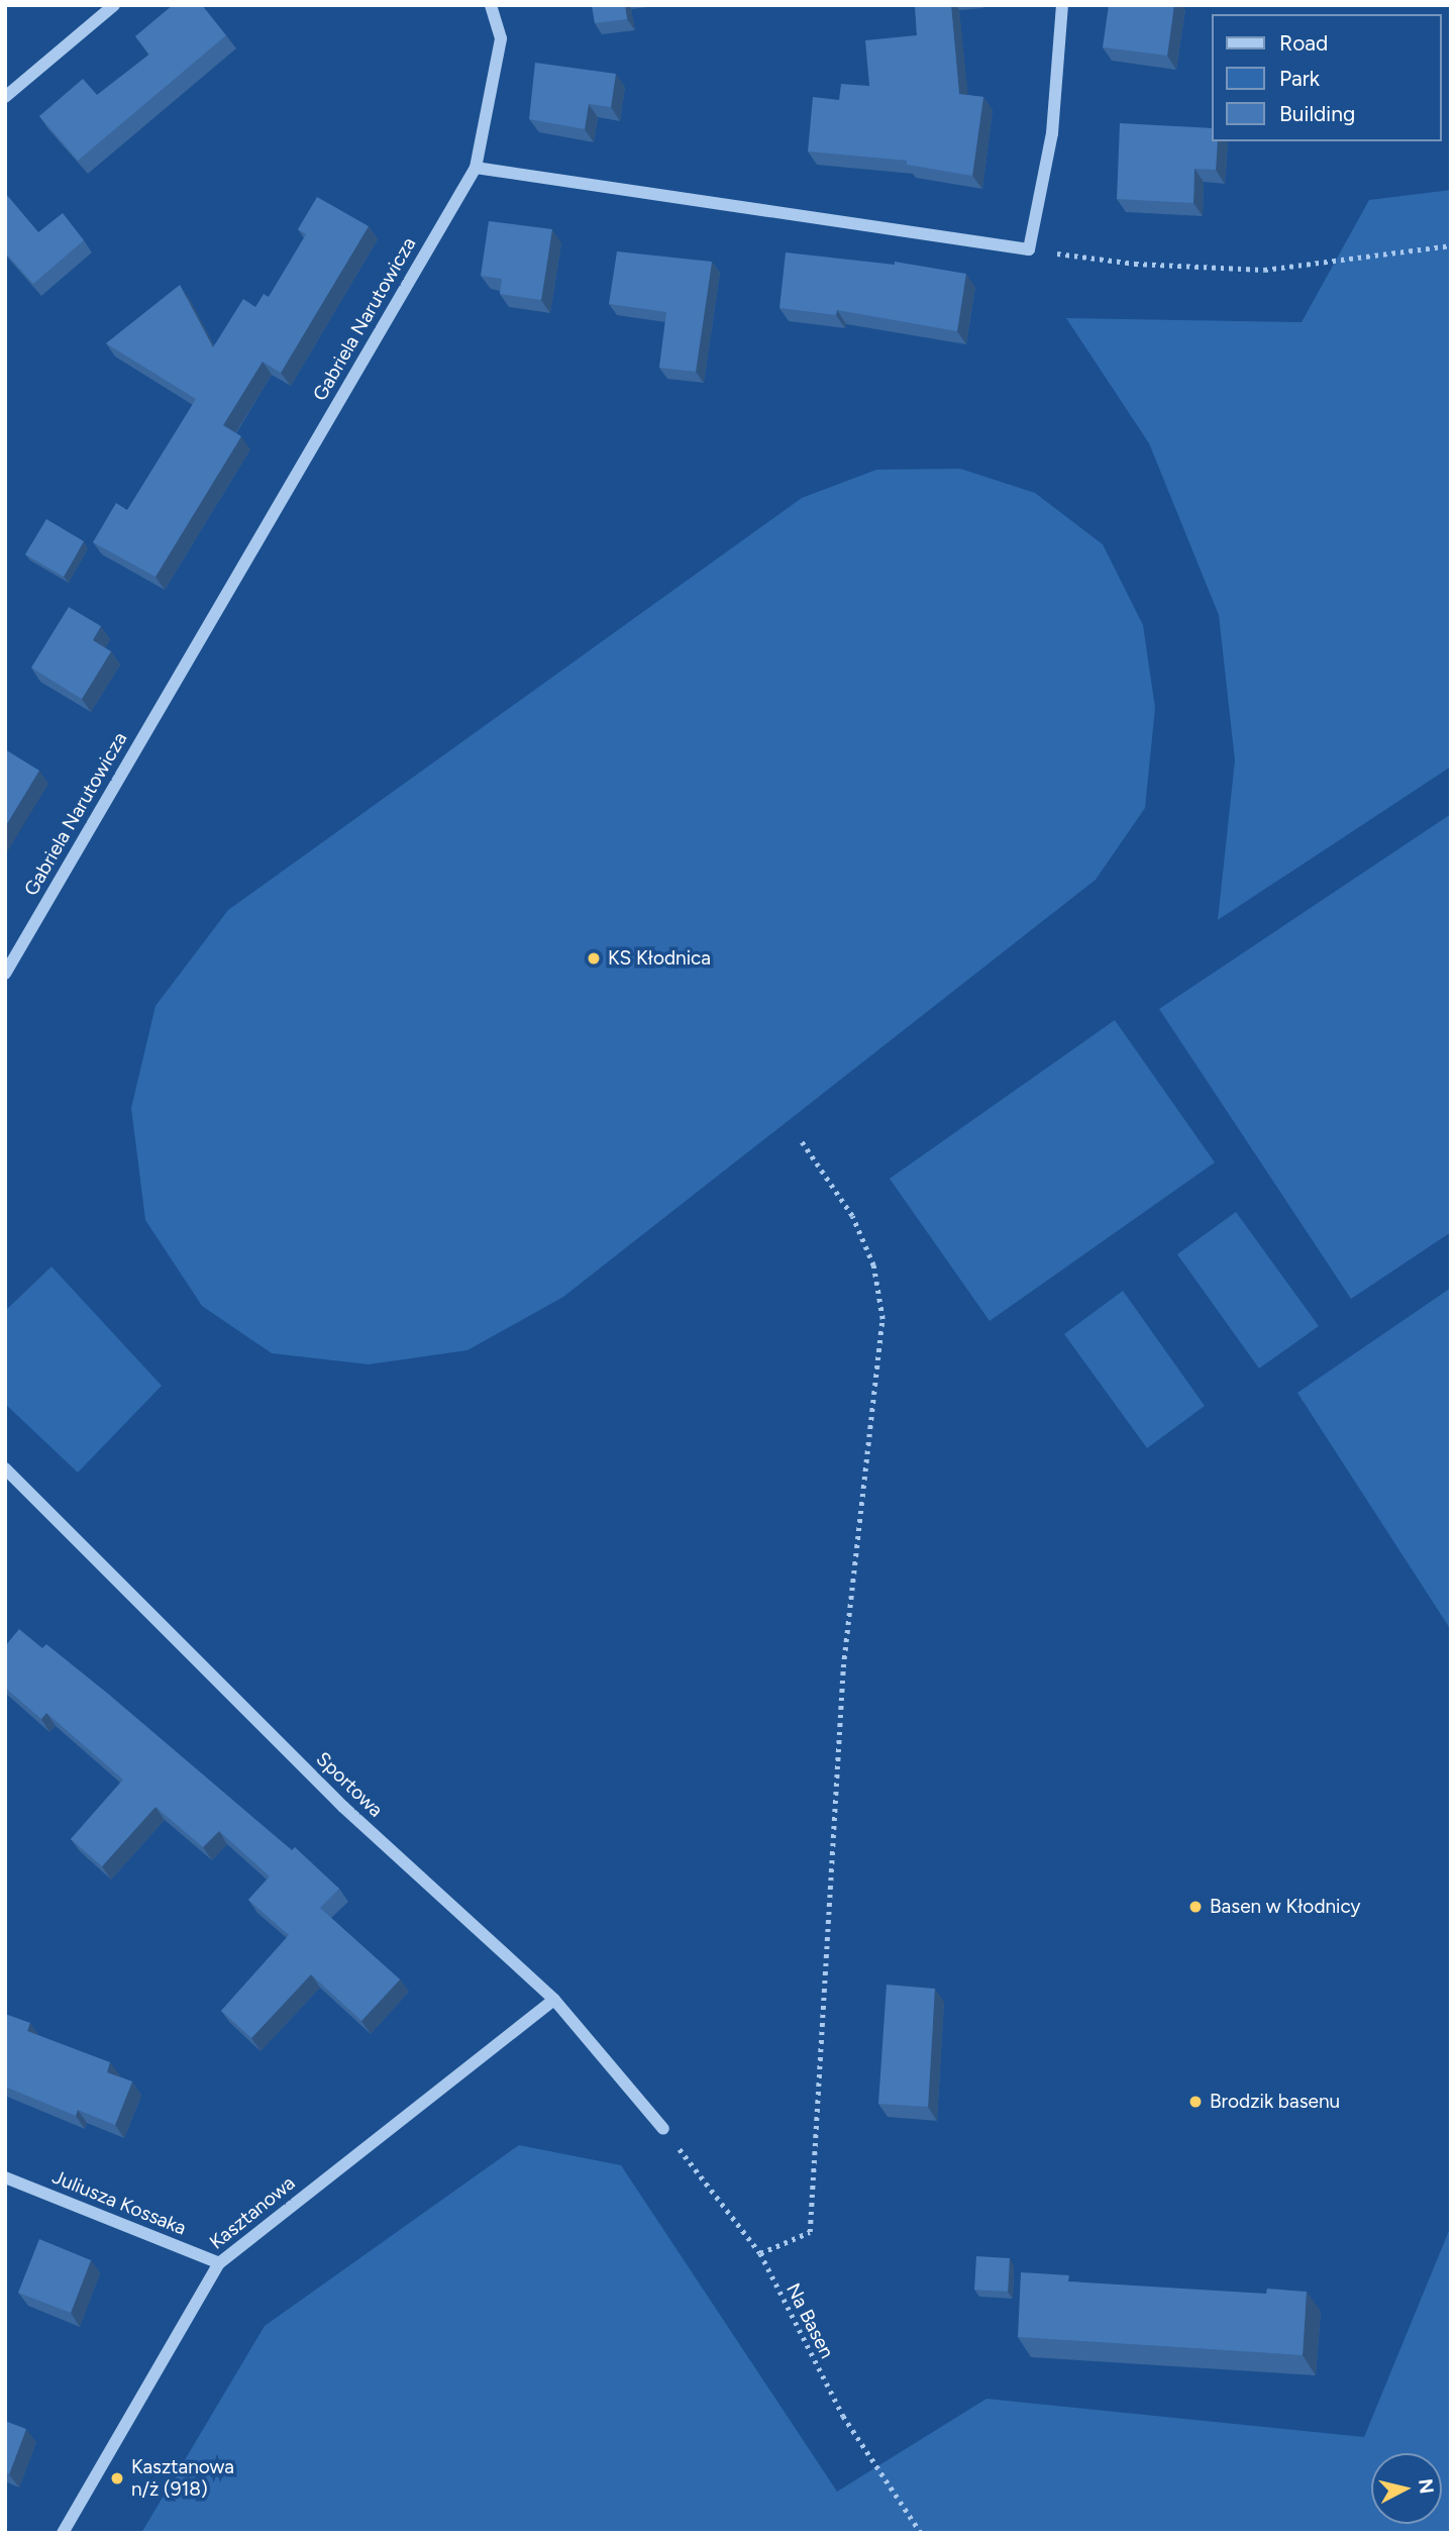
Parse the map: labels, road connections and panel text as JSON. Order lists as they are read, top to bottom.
{
  "streets": {
    "street": [
      "Gabriela Narutowicza",
      "Sportowa",
      "Juliusza Kossaka",
      "Kasztanowa"
    ],
    "path": ["Na Basen"]
  },
  "crossings": [
    ["Sportowa", "Kasztanowa"],
    ["Sportowa", "Na Basen"],
    ["Juliusza Kossaka", "Kasztanowa"]
  ],
  "places": [
    "KS Kłodnica",
    "Basen w Kłodnicy",
    "Brodzik basenu",
    "Kasztanowa n/ż (918)"
  ],
  "legend": ["Road", "Park", "Building"],
  "north": "right"
}
